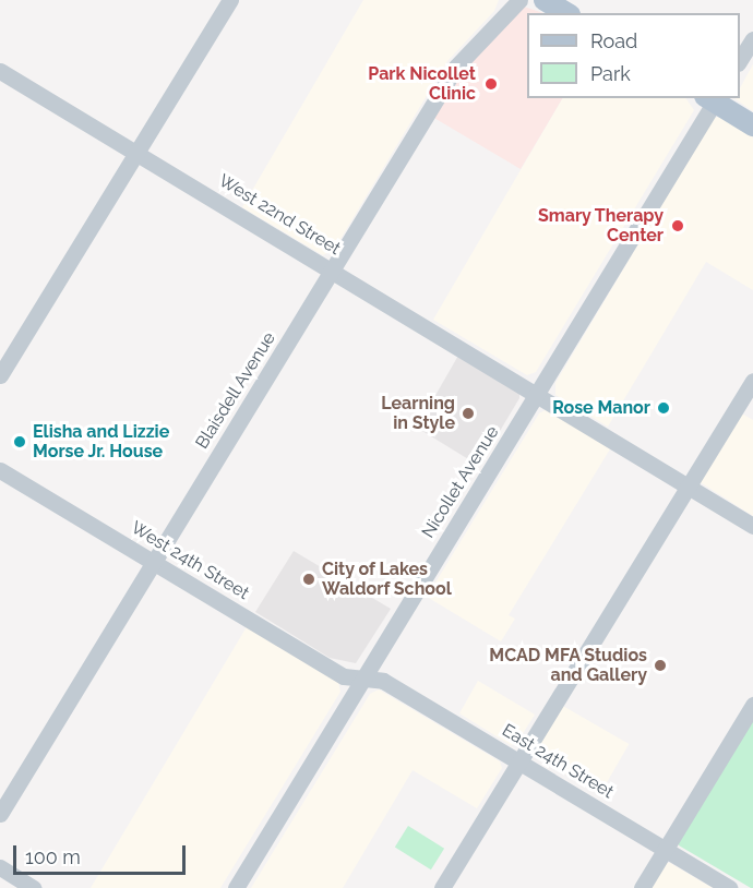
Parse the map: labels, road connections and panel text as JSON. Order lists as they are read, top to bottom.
{
  "streets": {
    "street": [
      "West 22nd Street",
      "Blaisdell Avenue",
      "Nicollet Avenue",
      "West 24th Street",
      "East 24th Street"
    ]
  },
  "crossings": [
    ["West 22nd Street", "Blaisdell Avenue"],
    ["West 22nd Street", "Nicollet Avenue"],
    ["Blaisdell Avenue", "West 24th Street"],
    ["Nicollet Avenue", "West 24th Street"],
    ["Nicollet Avenue", "East 24th Street"],
    ["West 24th Street", "East 24th Street"]
  ],
  "places": [
    "Park Nicollet Clinic",
    "Smary Therapy Center",
    "Rose Manor",
    "Learning in Style",
    "Elisha and Lizzie Morse Jr. House",
    "City of Lakes Waldorf School",
    "MCAD MFA Studios and Gallery"
  ],
  "legend": ["Road", "Park"],
  "scale_bar": "100 m"
}
